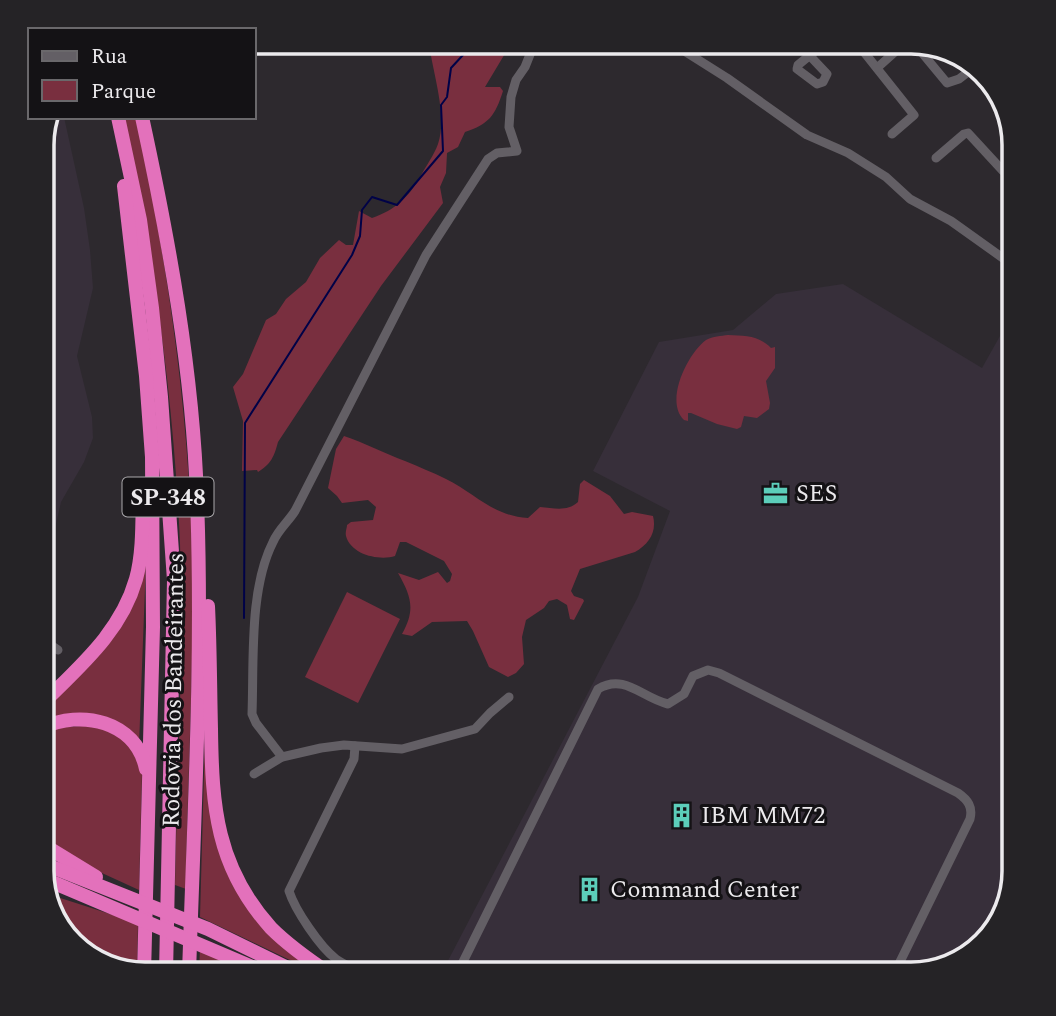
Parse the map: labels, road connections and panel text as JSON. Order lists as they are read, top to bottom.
{
  "streets": {
    "highway": ["SP-348", "Rodovia dos Bandeirantes"]
  },
  "places": {
    "office": ["SES"],
    "building": ["IBM MM72", "Command Center"]
  },
  "legend": ["Rua", "Parque"]
}
